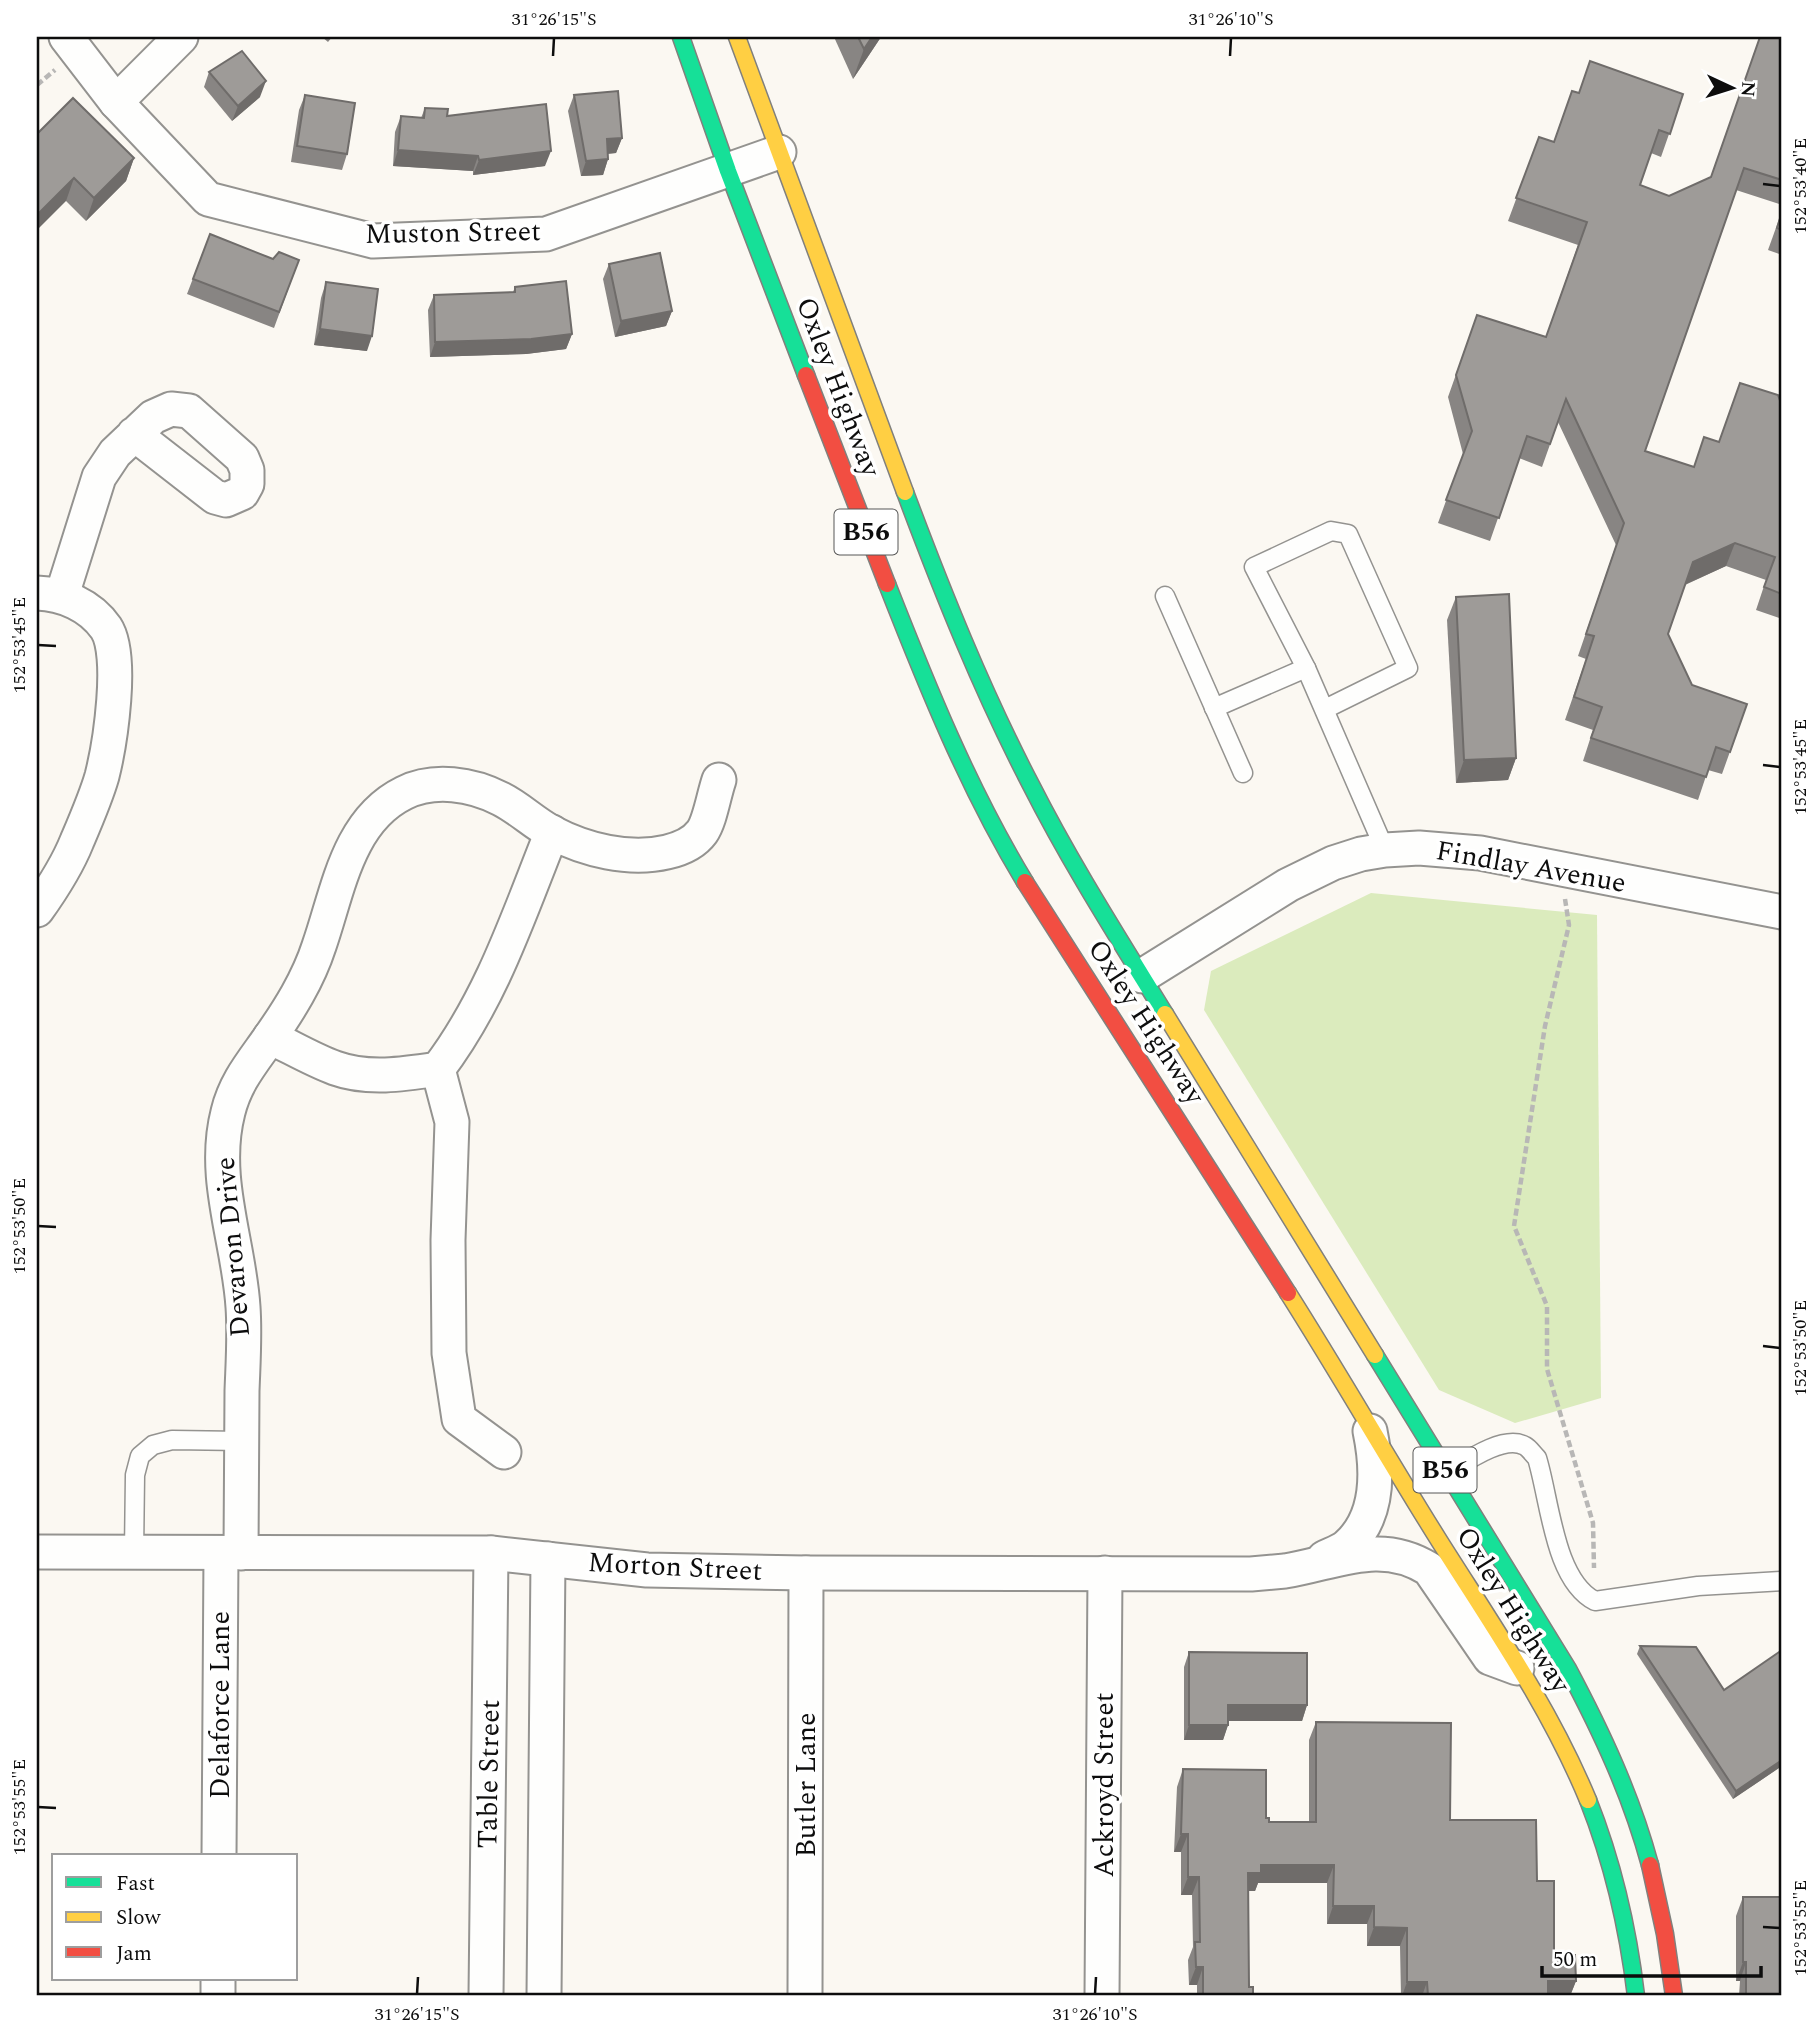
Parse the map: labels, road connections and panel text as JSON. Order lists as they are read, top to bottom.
{
  "streets": {
    "main road": ["Oxley Highway", "B56"],
    "street": [
      "Muston Street",
      "Findlay Avenue",
      "Devaron Drive",
      "Morton Street",
      "Delaforce Lane",
      "Table Street",
      "Butler Lane",
      "Ackroyd Street"
    ]
  },
  "crossings": [
    ["Muston Street", "Oxley Highway"],
    ["Oxley Highway", "Findlay Avenue"],
    ["Oxley Highway", "Morton Street"],
    ["Devaron Drive", "Morton Street"],
    ["Devaron Drive", "Delaforce Lane"],
    ["Morton Street", "Delaforce Lane"],
    ["Morton Street", "Table Street"],
    ["Morton Street", "Butler Lane"],
    ["Morton Street", "Ackroyd Street"]
  ],
  "legend": ["Fast", "Slow", "Jam"],
  "scale_bar": "50 m",
  "north": "right",
  "coordinates": [
    "31°26'15\"S",
    "31°26'10\"S",
    "152°53'40\"E",
    "152°53'45\"E",
    "152°53'50\"E",
    "152°53'55\"E"
  ]
}
